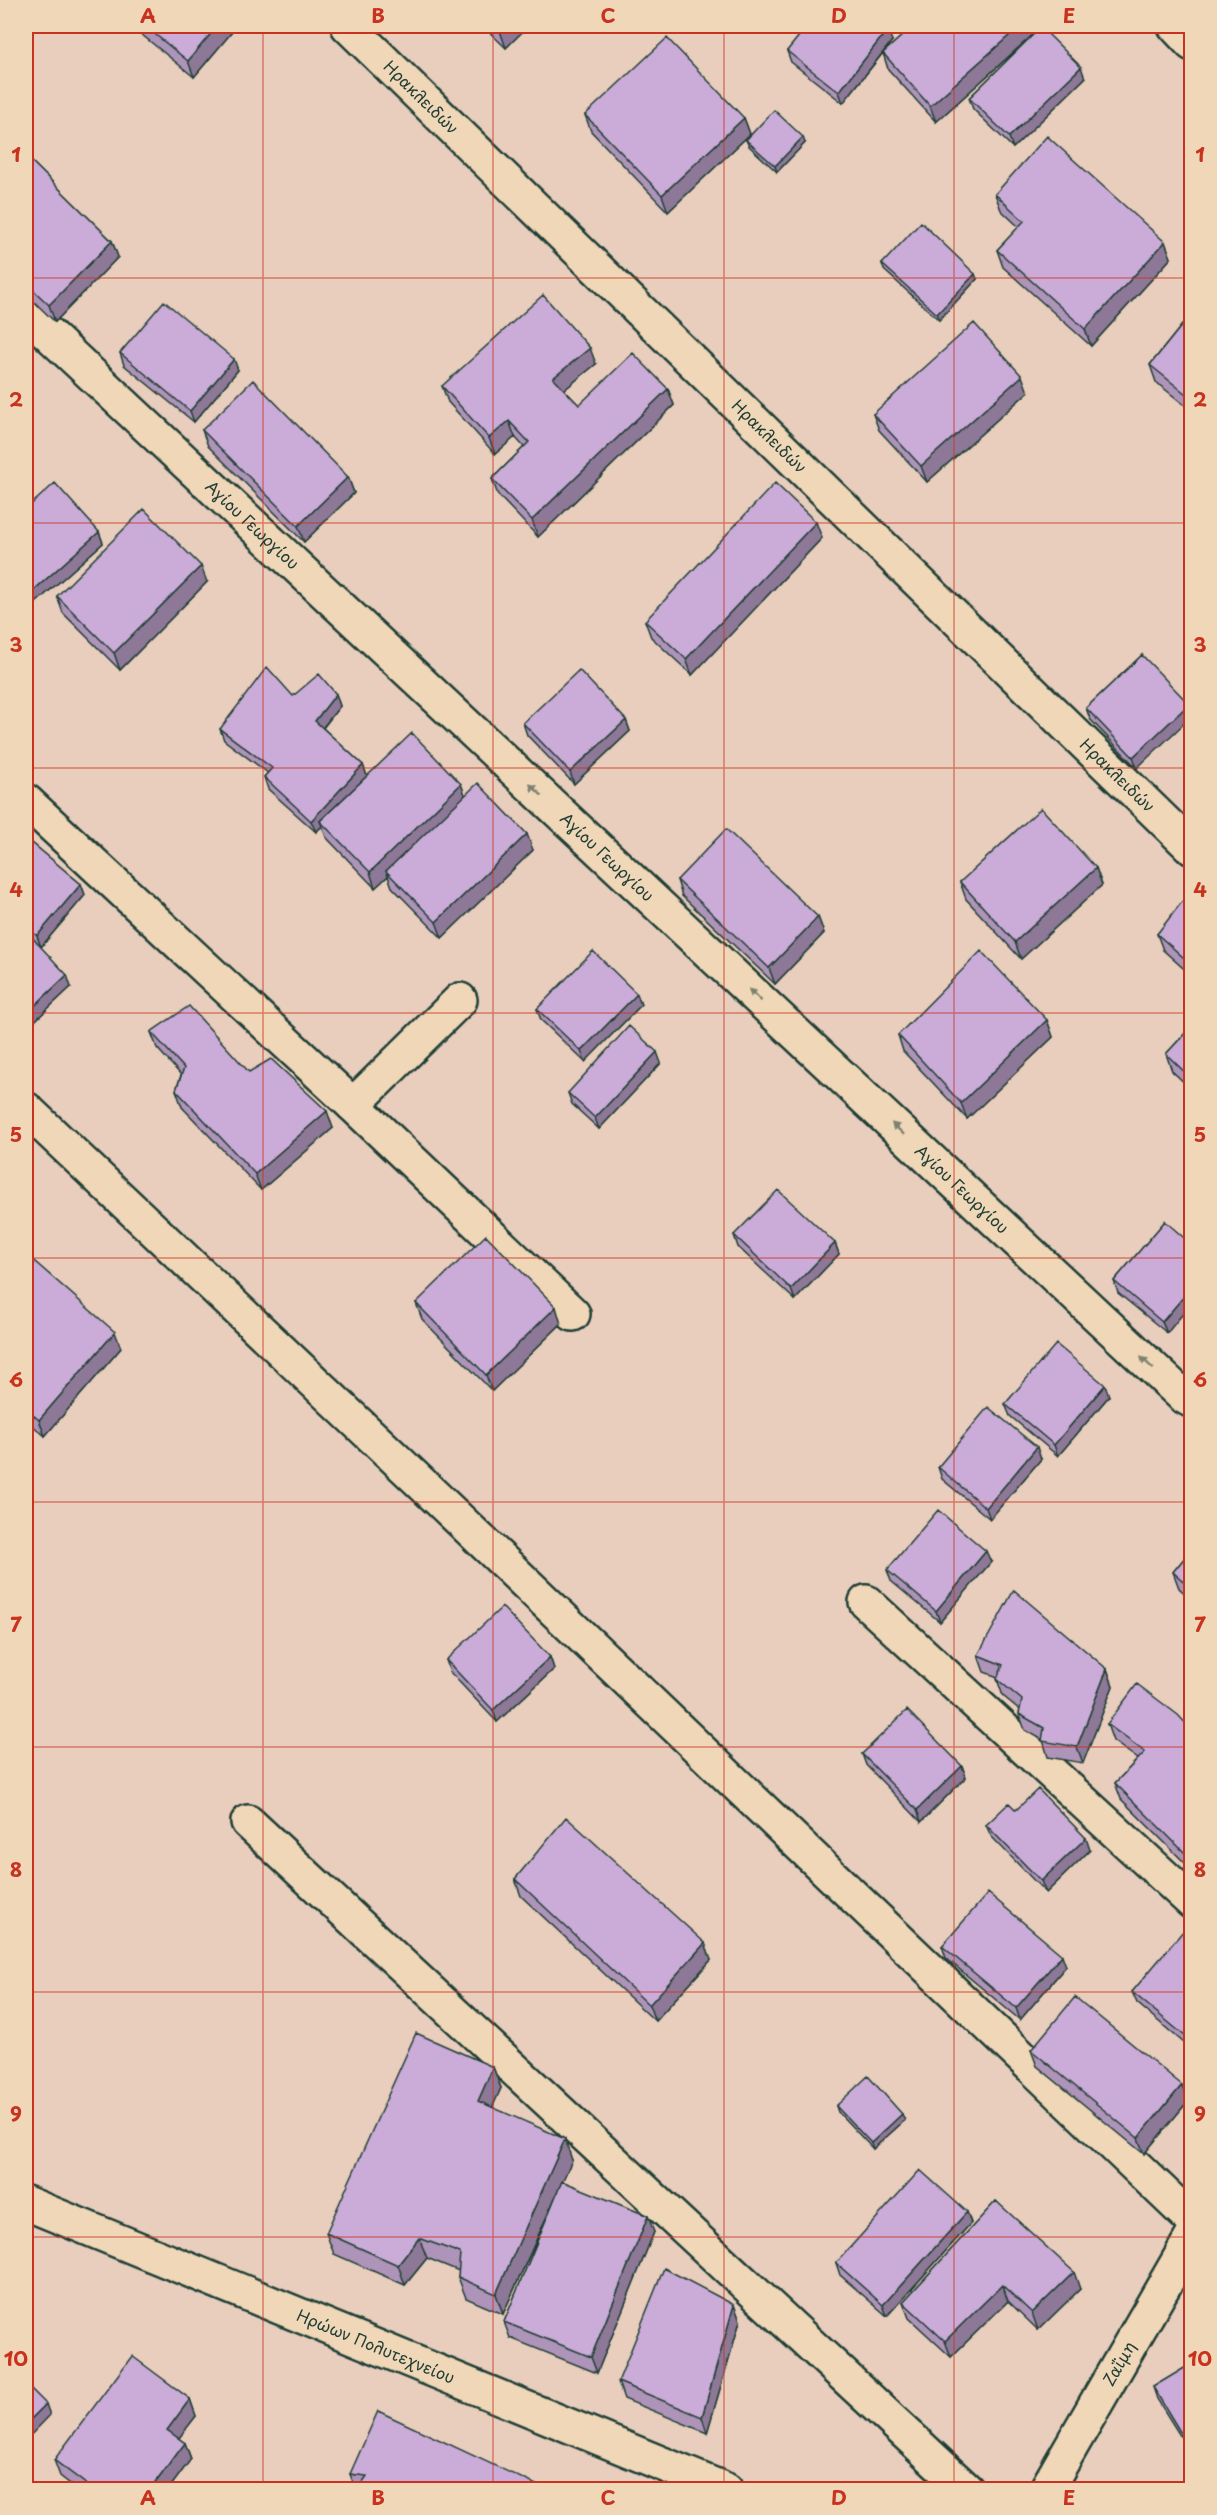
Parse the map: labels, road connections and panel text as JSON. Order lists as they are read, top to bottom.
{
  "streets": {
    "street": [
      "Ηρακλειδών",
      "Αγίου Γεωργίου",
      "Ηρώων Πολυτεχνείου",
      "Ζαΐμη"
    ]
  },
  "one_way": ["Αγίου Γεωργίου"],
  "grid": {
    "columns": [
      "A",
      "B",
      "C",
      "D",
      "E"
    ],
    "rows": [
      "1",
      "2",
      "3",
      "4",
      "5",
      "6",
      "7",
      "8",
      "9",
      "10"
    ]
  }
}
